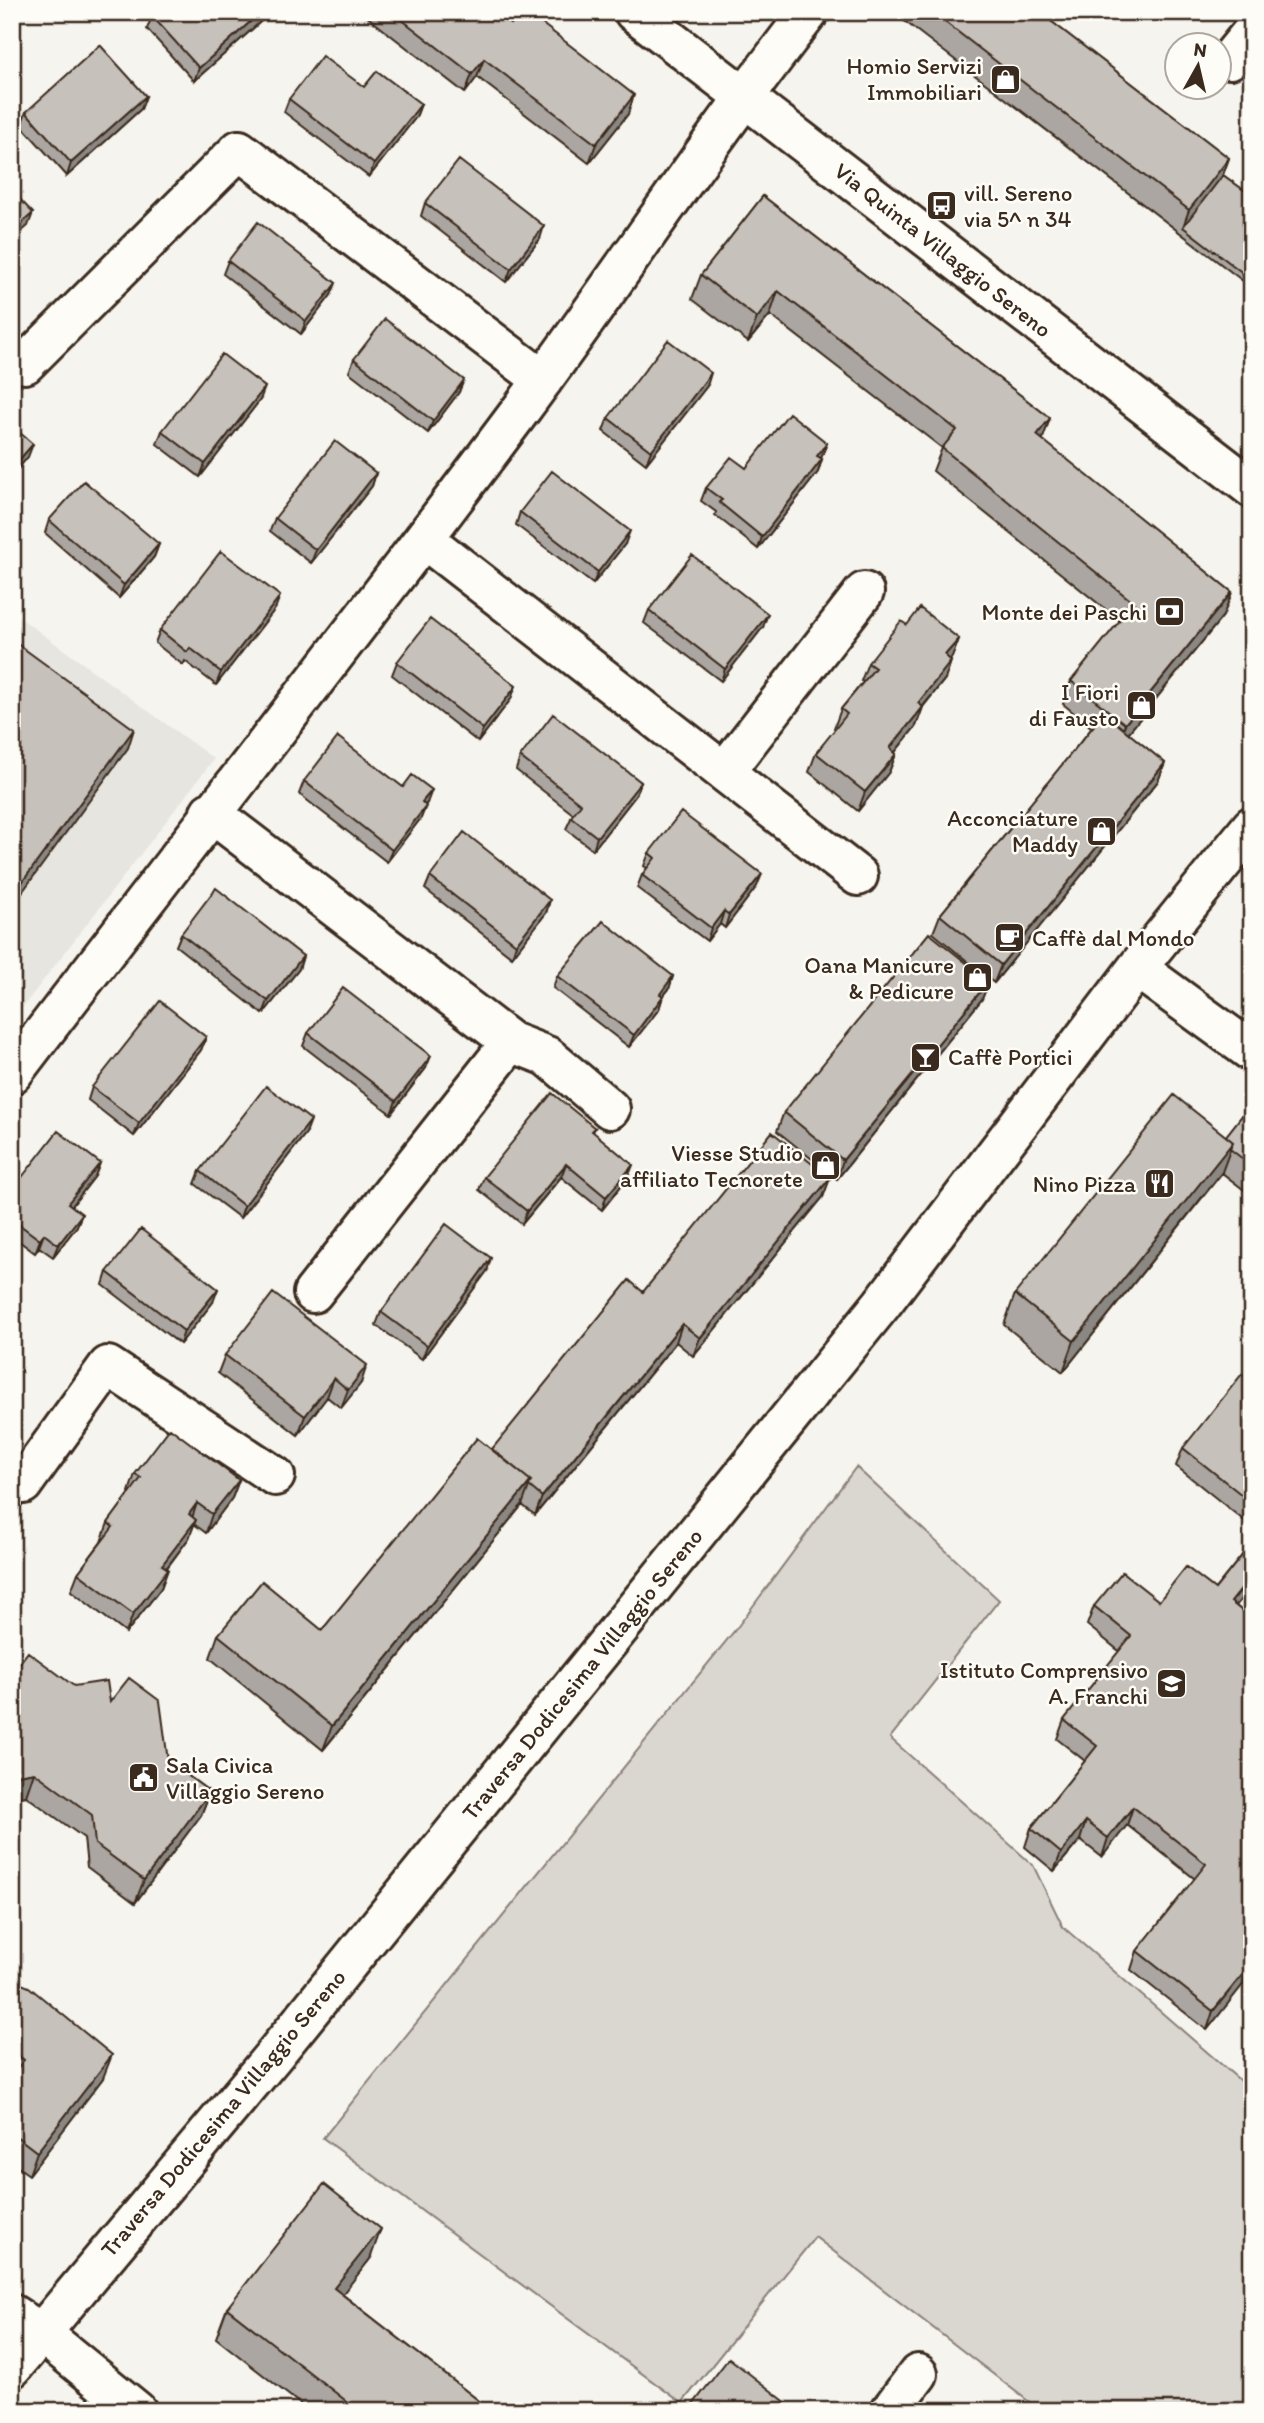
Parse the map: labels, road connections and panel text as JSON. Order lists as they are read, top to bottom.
{
  "streets": {
    "street": ["Via Quinta Villaggio Sereno", "Traversa Dodicesima Villaggio Sereno"]
  },
  "places": {
    "shop": [
      "Homio Servizi Immobiliari",
      "I Fiori di Fausto",
      "Acconciature Maddy",
      "Oana Manicure & Pedicure",
      "Viesse Studio affiliato Tecnorete"
    ],
    "bus stop": ["vill. Sereno via 5^ n 34"],
    "bank": ["Monte dei Paschi"],
    "cafe": ["Caffè dal Mondo"],
    "bar": ["Caffè Portici"],
    "restaurant": ["Nino Pizza"],
    "school or university": ["Istituto Comprensivo A. Franchi"],
    "public building": ["Sala Civica Villaggio Sereno"]
  },
  "north": "top"
}
